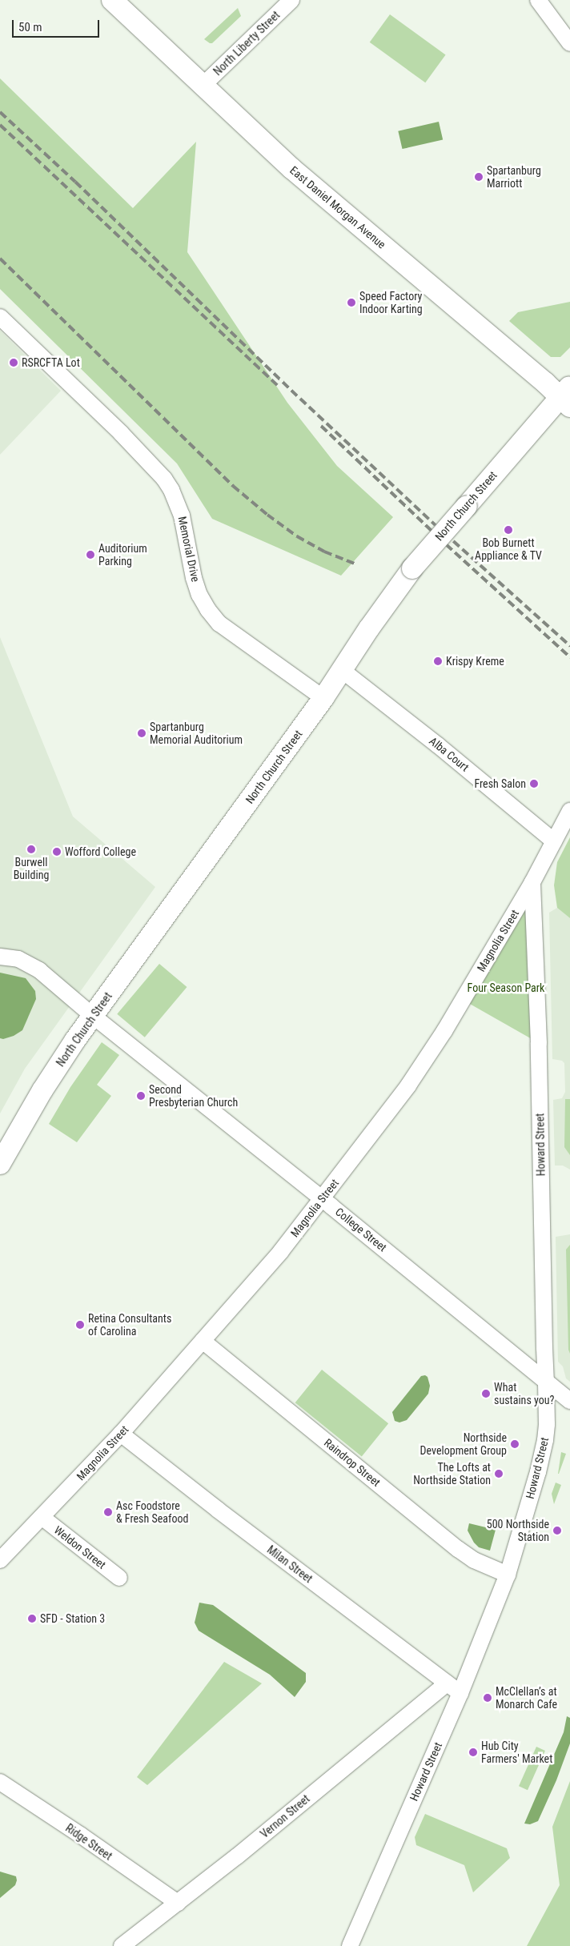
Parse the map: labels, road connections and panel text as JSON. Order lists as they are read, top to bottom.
{
  "streets": {
    "main road": ["East Daniel Morgan Avenue", "North Church Street"],
    "street": [
      "North Liberty Street",
      "Memorial Drive",
      "Alba Court",
      "Magnolia Street",
      "Howard Street",
      "College Street",
      "Raindrop Street",
      "Weldon Street",
      "Milan Street",
      "Vernon Street",
      "Ridge Street"
    ]
  },
  "crossings": [
    ["North Liberty Street", "East Daniel Morgan Avenue"],
    ["East Daniel Morgan Avenue", "North Church Street"],
    ["North Church Street", "Memorial Drive"],
    ["North Church Street", "Alba Court"],
    ["North Church Street", "College Street"],
    ["Alba Court", "Magnolia Street"],
    ["Magnolia Street", "Howard Street"],
    ["Magnolia Street", "College Street"],
    ["Magnolia Street", "Raindrop Street"],
    ["Magnolia Street", "Weldon Street"],
    ["Magnolia Street", "Milan Street"],
    ["Howard Street", "College Street"],
    ["Howard Street", "Raindrop Street"],
    ["Howard Street", "Milan Street"],
    ["Milan Street", "Vernon Street"],
    ["Vernon Street", "Ridge Street"]
  ],
  "parks": ["Four Season Park"],
  "places": [
    "Spartanburg Marriott",
    "Speed Factory Indoor Karting",
    "RSRCFTA Lot",
    "Bob Burnett Appliance & TV",
    "Auditorium Parking",
    "Krispy Kreme",
    "Spartanburg Memorial Auditorium",
    "Fresh Salon",
    "Burwell Building",
    "Wofford College",
    "Second Presbyterian Church",
    "Retina Consultants of Carolina",
    "What sustains you?",
    "Northside Development Group",
    "The Lofts at Northside Station",
    "Asc Foodstore & Fresh Seafood",
    "500 Northside Station",
    "SFD - Station 3",
    "McClellan’s at Monarch Cafe",
    "Hub City Farmers' Market"
  ],
  "scale_bar": "50 m"
}
